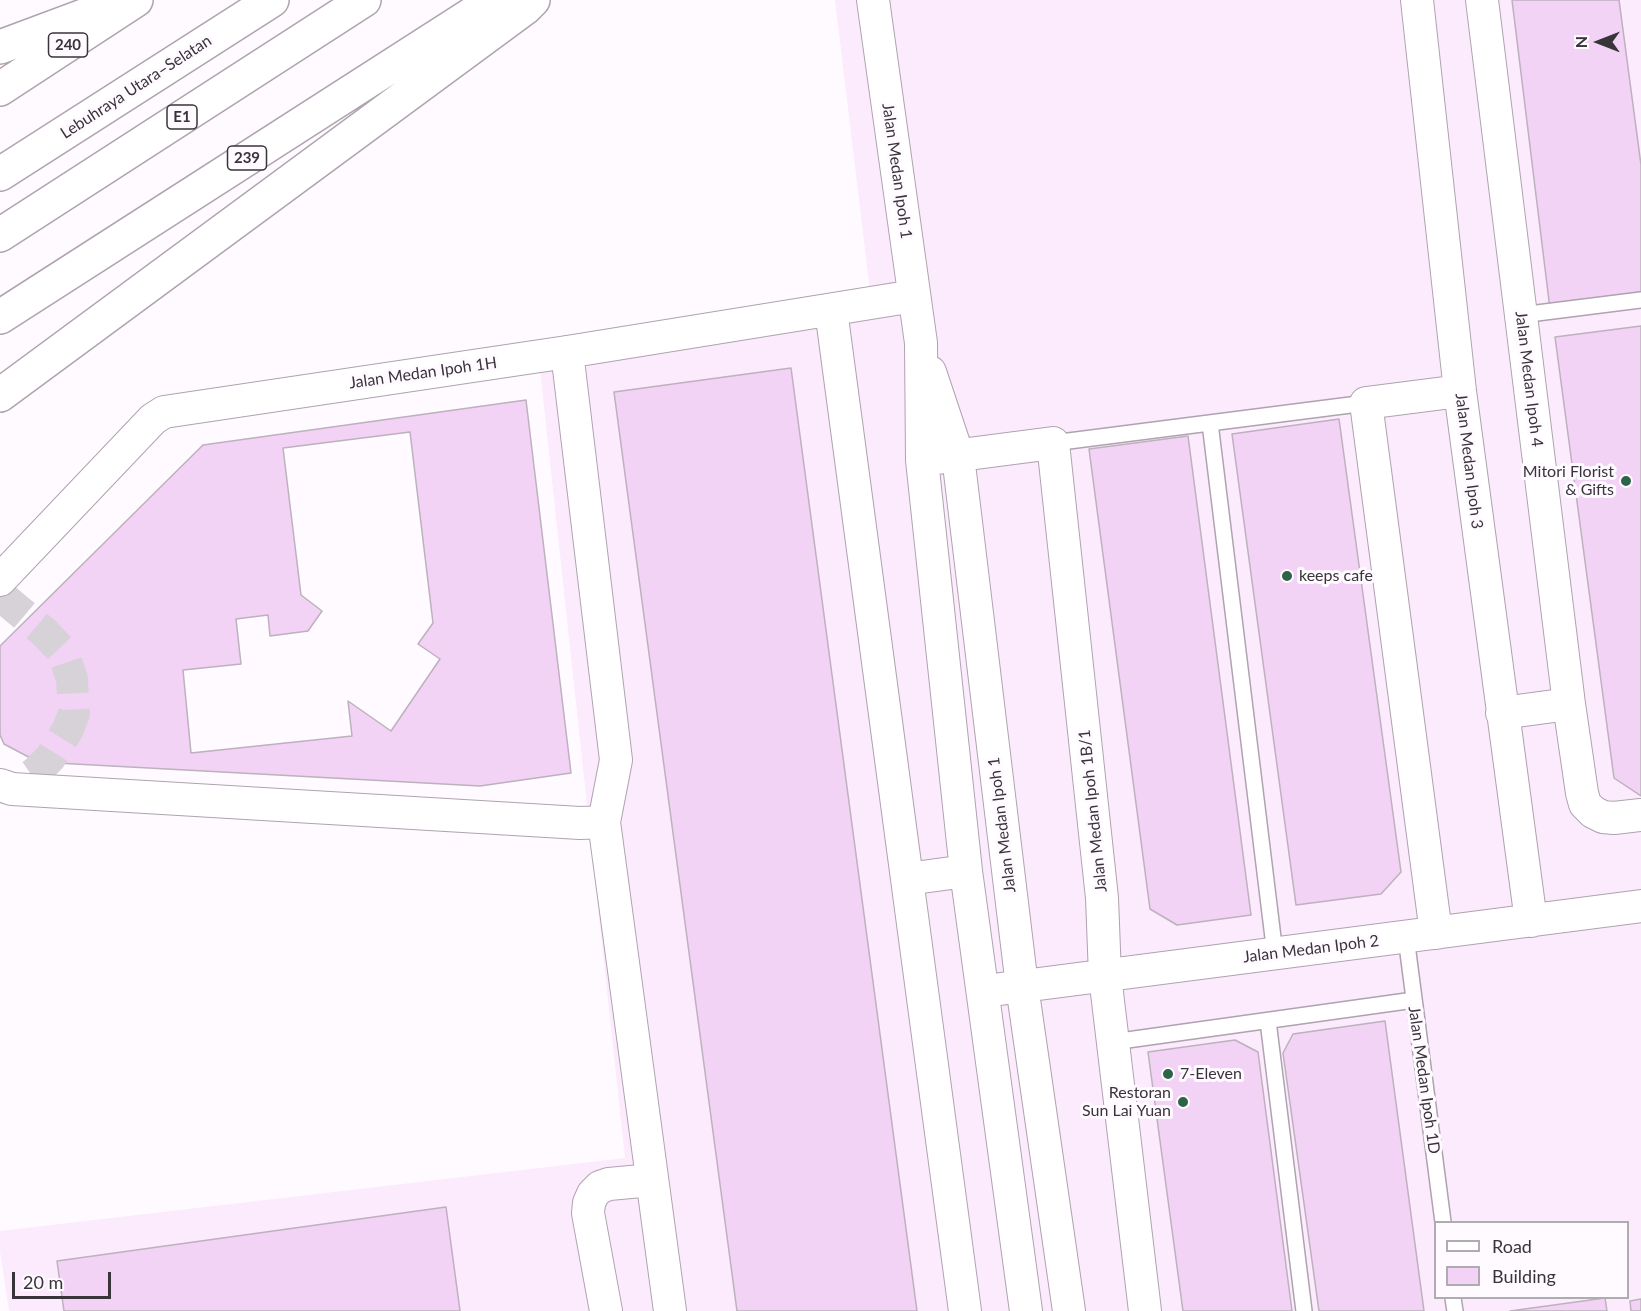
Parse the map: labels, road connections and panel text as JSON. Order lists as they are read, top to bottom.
{
  "streets": {
    "main road": [
      "240",
      "Lebuhraya Utara–Selatan",
      "E1",
      "239"
    ],
    "street": [
      "Jalan Medan Ipoh 1",
      "Jalan Medan Ipoh 1H",
      "Jalan Medan Ipoh 4",
      "Jalan Medan Ipoh 3",
      "Jalan Medan Ipoh 1B/1",
      "Jalan Medan Ipoh 2"
    ],
    "lane": ["Jalan Medan Ipoh 1D"]
  },
  "crossings": [
    ["Jalan Medan Ipoh 1", "Jalan Medan Ipoh 1H"],
    ["Jalan Medan Ipoh 1", "Jalan Medan Ipoh 2"],
    ["Jalan Medan Ipoh 3", "Jalan Medan Ipoh 2"],
    ["Jalan Medan Ipoh 1B/1", "Jalan Medan Ipoh 2"],
    ["Jalan Medan Ipoh 2", "Jalan Medan Ipoh 1D"]
  ],
  "places": [
    "Mitori Florist & Gifts",
    "keeps cafe",
    "7-Eleven",
    "Restoran Sun Lai Yuan"
  ],
  "legend": ["Road", "Building"],
  "scale_bar": "20 m",
  "north": "left"
}
